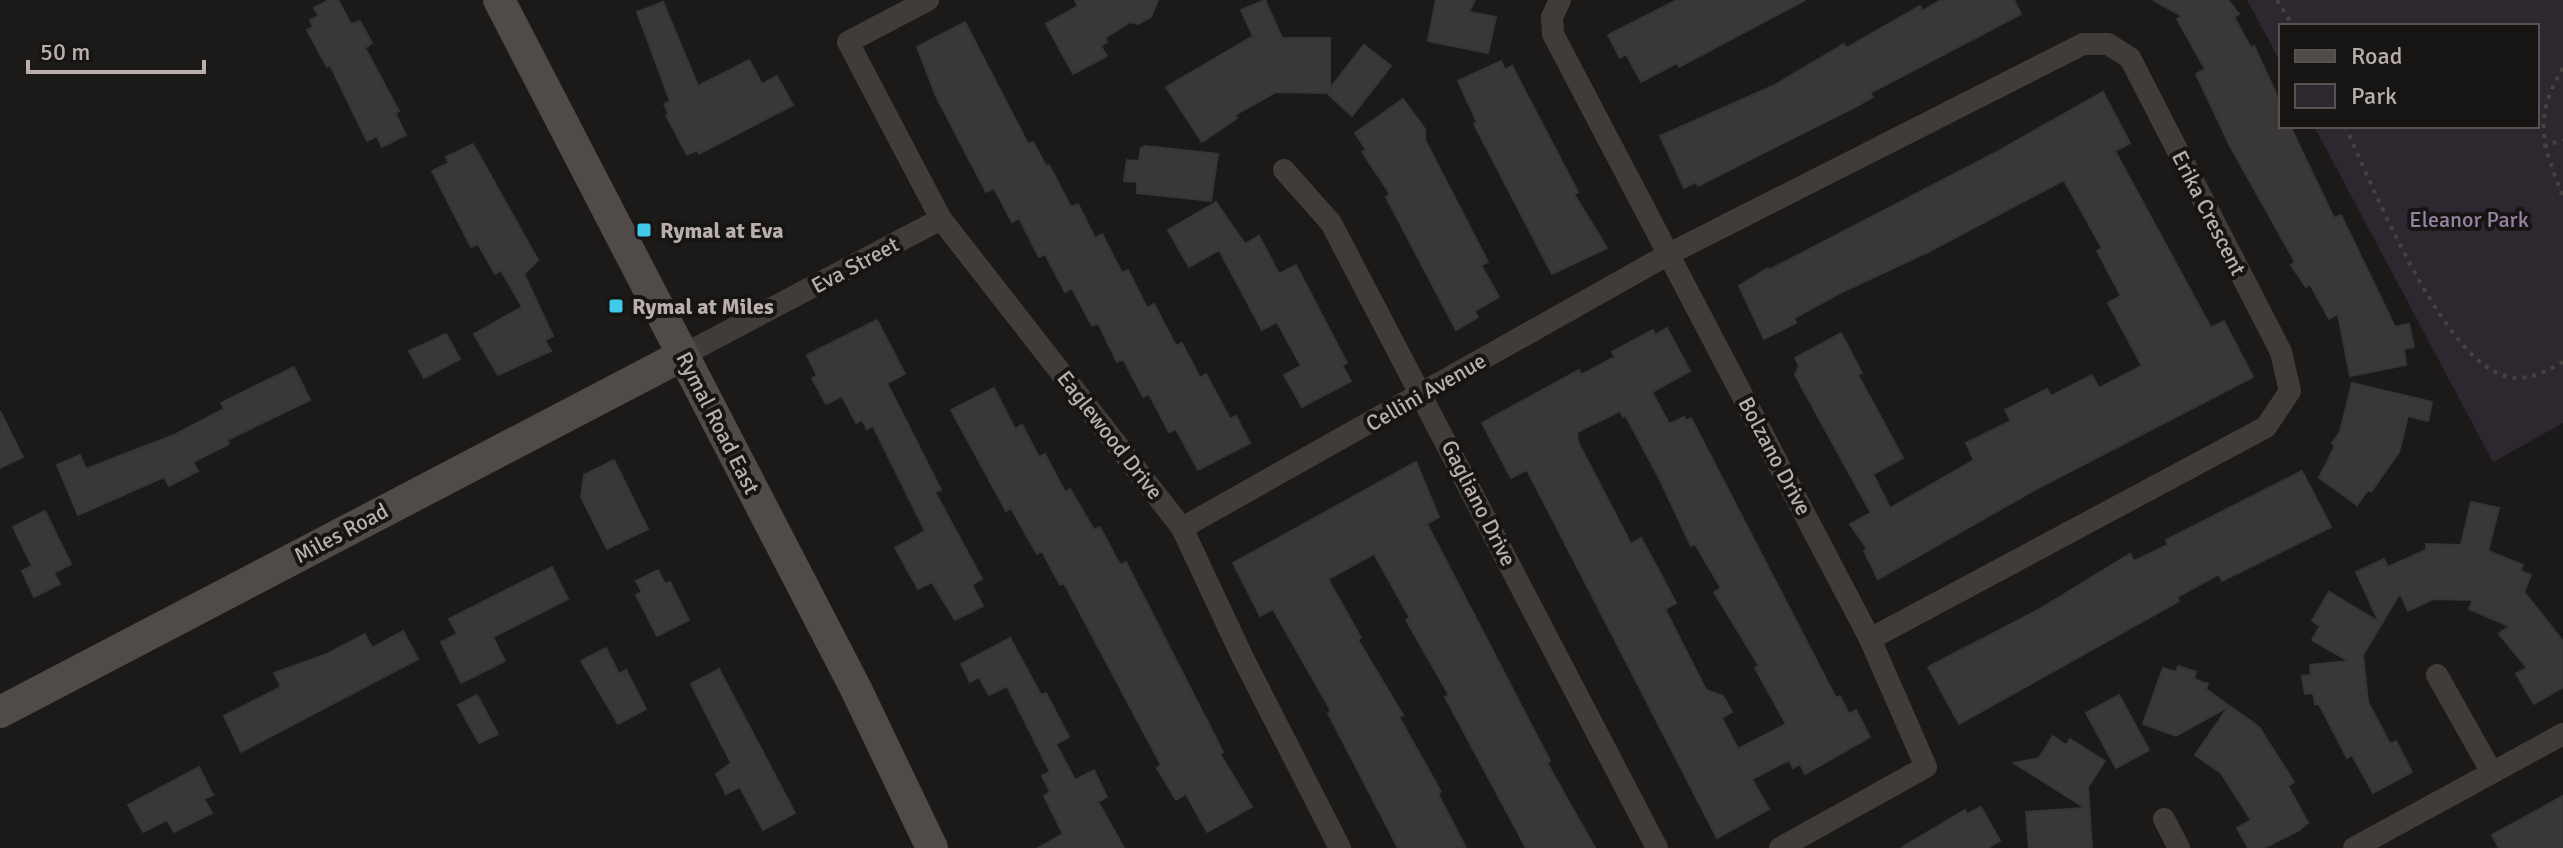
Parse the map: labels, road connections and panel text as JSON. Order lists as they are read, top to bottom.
{
  "streets": {
    "main road": ["Rymal Road East", "Miles Road"],
    "street": [
      "Erika Crescent",
      "Eva Street",
      "Cellini Avenue",
      "Eaglewood Drive",
      "Bolzano Drive",
      "Gagliano Drive"
    ]
  },
  "crossings": [
    ["Erika Crescent", "Cellini Avenue"],
    ["Erika Crescent", "Bolzano Drive"],
    ["Eva Street", "Rymal Road East"],
    ["Eva Street", "Eaglewood Drive"],
    ["Eva Street", "Miles Road"],
    ["Cellini Avenue", "Eaglewood Drive"],
    ["Cellini Avenue", "Bolzano Drive"],
    ["Cellini Avenue", "Gagliano Drive"],
    ["Rymal Road East", "Miles Road"]
  ],
  "parks": ["Eleanor Park"],
  "places": {
    "transit": ["Rymal at Eva", "Rymal at Miles"]
  },
  "legend": ["Road", "Park"],
  "scale_bar": "50 m"
}
